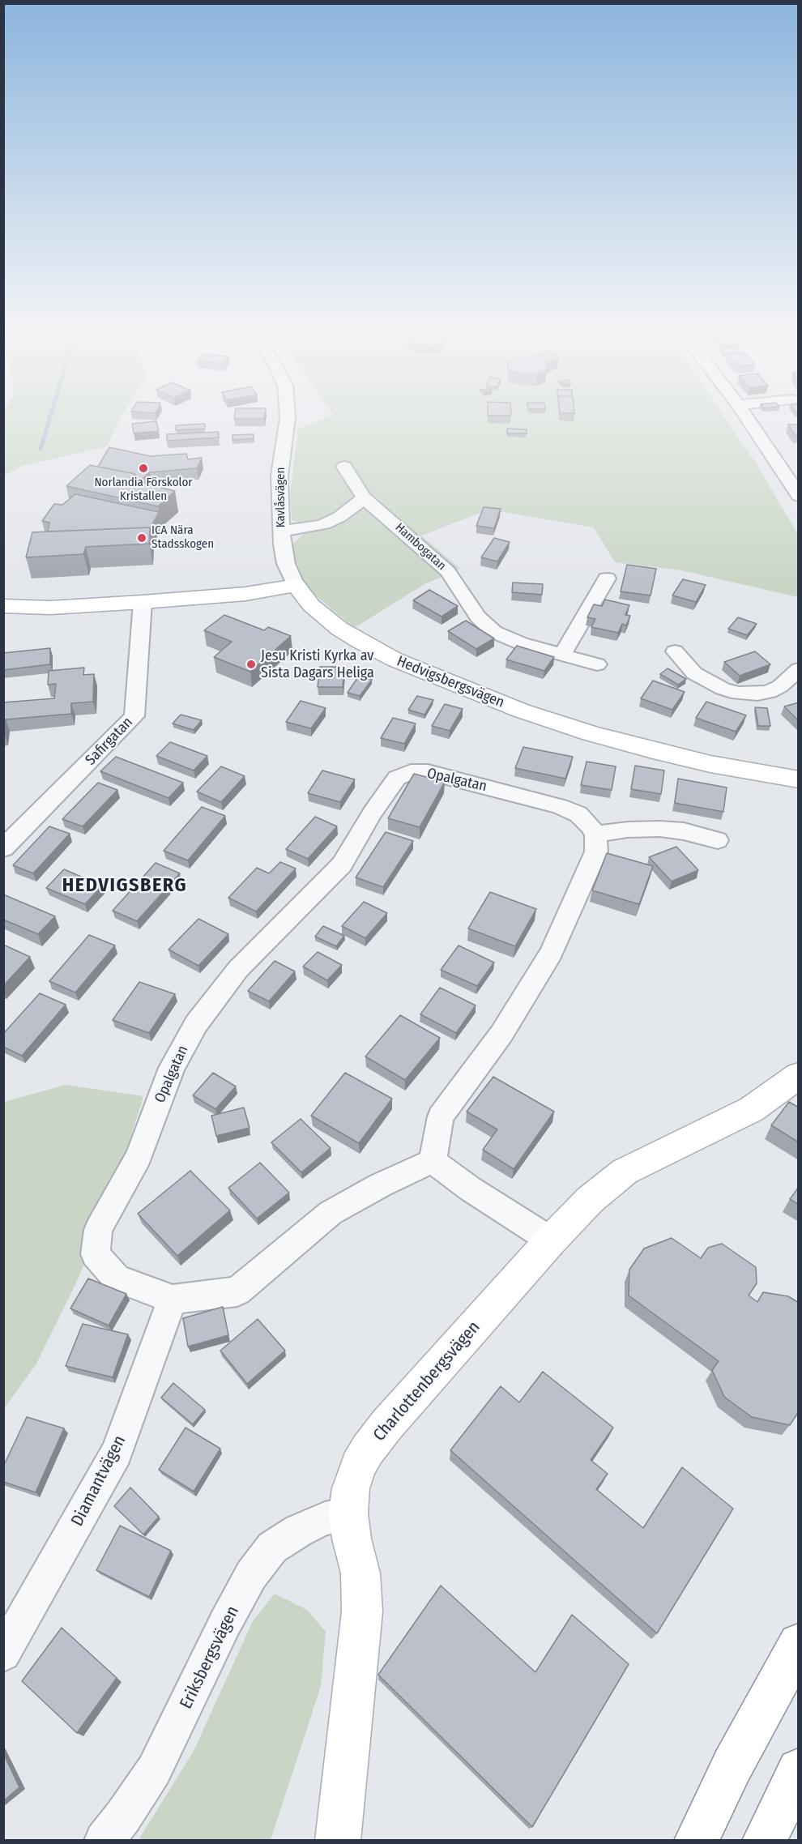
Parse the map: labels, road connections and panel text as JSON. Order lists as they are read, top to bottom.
{
  "streets": {
    "main road": ["Hedvigsbergsvägen", "Charlottenbergsvägen"],
    "street": [
      "Kavlåsvägen",
      "Hambogatan",
      "Safirgatan",
      "Opalgatan",
      "Diamantvägen",
      "Eriksbergsvägen"
    ]
  },
  "crossings": [
    ["Kavlåsvägen", "Hedvigsbergsvägen"],
    ["Opalgatan", "Diamantvägen"],
    ["Charlottenbergsvägen", "Eriksbergsvägen"]
  ],
  "districts": ["HEDVIGSBERG"],
  "places": ["Norlandia Förskolor Kristallen", "ICA Nära Stadsskogen", "Jesu Kristi Kyrka av Sista Dagars Heliga"]
}
